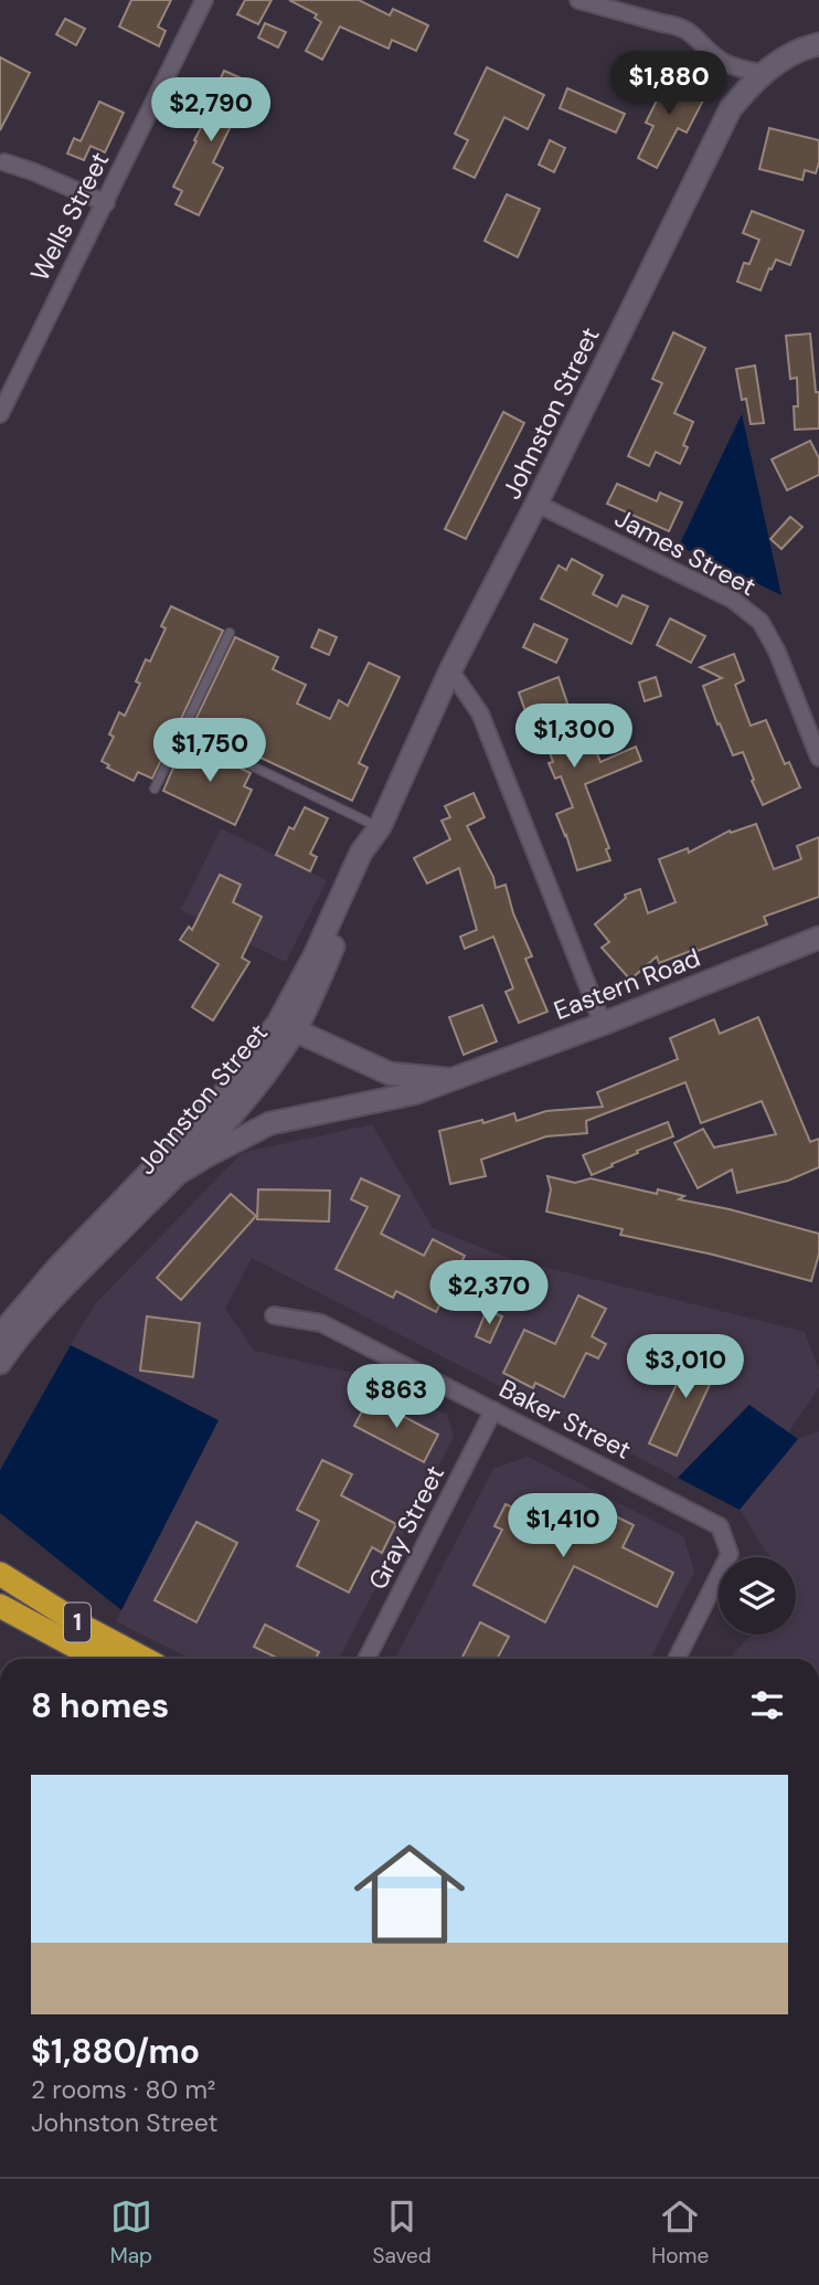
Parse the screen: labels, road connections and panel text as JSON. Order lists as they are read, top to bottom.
{
  "streets": {
    "highway": ["1"],
    "main road": ["Johnston Street", "Eastern Road"],
    "street": [
      "Wells Street",
      "James Street",
      "Baker Street",
      "Gray Street"
    ]
  },
  "crossings": [
    ["Johnston Street", "James Street"],
    ["Johnston Street", "Eastern Road"],
    ["Baker Street", "Gray Street"]
  ],
  "page": {
    "price": [
      "$1,880",
      "$2,790",
      "$1,300",
      "$1,750",
      "$2,370",
      "$3,010",
      "$863",
      "$1,410"
    ],
    "heading": "8 homes",
    "list": [
      {
        "name": "$1,880/mo",
        "note": "2 rooms · 80 m² · Johnston Street"
      }
    ],
    "tabs": ["Map", "Saved", "Home"]
  }
}
